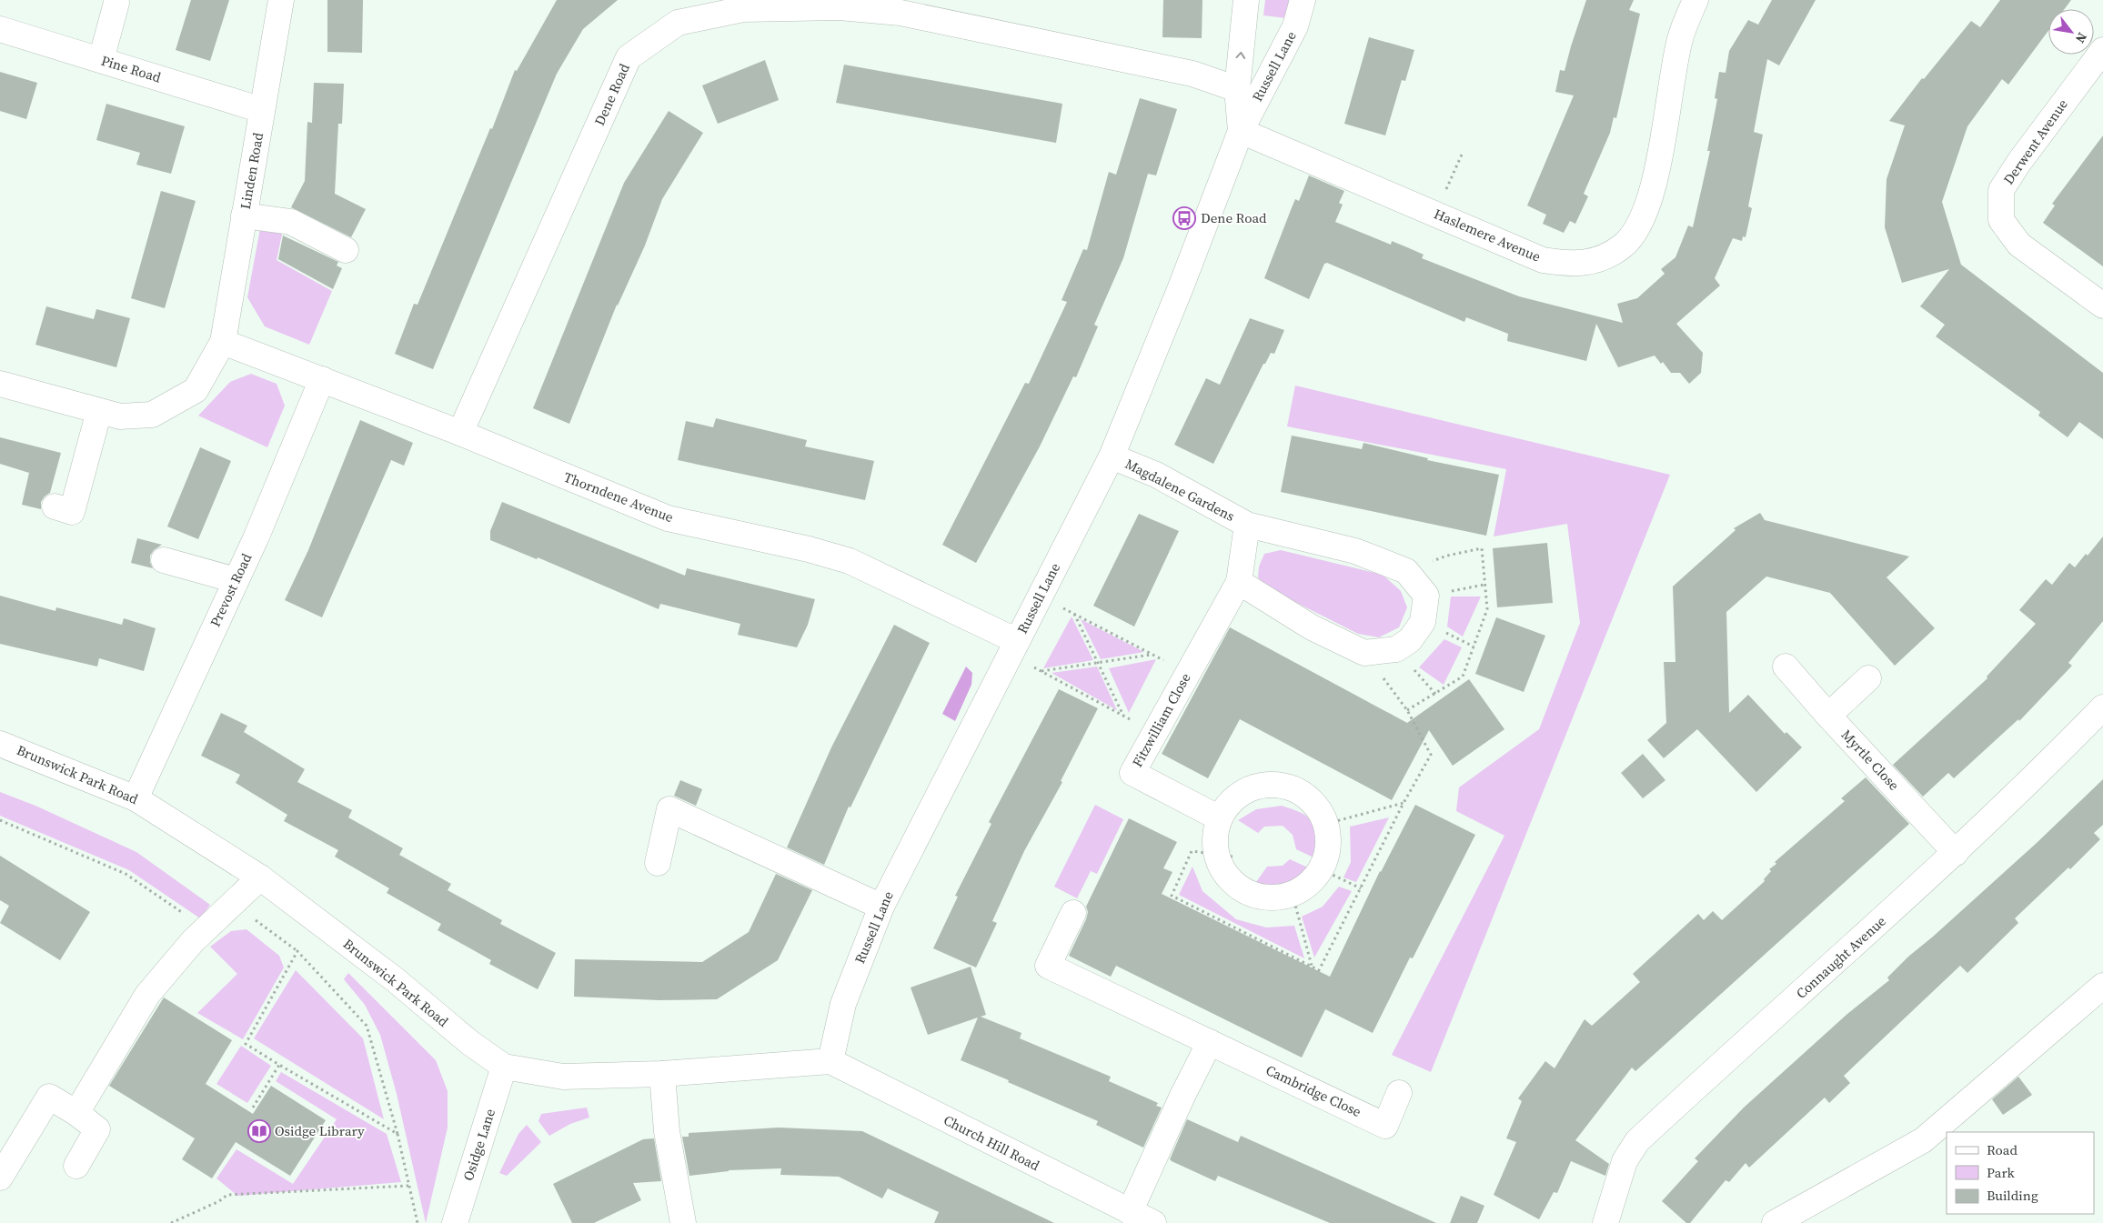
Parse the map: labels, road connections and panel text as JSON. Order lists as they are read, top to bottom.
{
  "streets": {
    "street": [
      "Russell Lane",
      "Pine Road",
      "Dene Road",
      "Derwent Avenue",
      "Linden Road",
      "Haslemere Avenue",
      "Magdalene Gardens",
      "Thorndene Avenue",
      "Prevost Road",
      "Fitzwilliam Close",
      "Myrtle Close",
      "Brunswick Park Road",
      "Connaught Avenue",
      "Cambridge Close",
      "Church Hill Road",
      "Osidge Lane"
    ]
  },
  "crossings": [
    ["Russell Lane", "Dene Road"],
    ["Russell Lane", "Haslemere Avenue"],
    ["Russell Lane", "Magdalene Gardens"],
    ["Russell Lane", "Thorndene Avenue"],
    ["Russell Lane", "Brunswick Park Road"],
    ["Russell Lane", "Church Hill Road"],
    ["Pine Road", "Linden Road"],
    ["Dene Road", "Thorndene Avenue"],
    ["Linden Road", "Thorndene Avenue"],
    ["Magdalene Gardens", "Fitzwilliam Close"],
    ["Thorndene Avenue", "Prevost Road"],
    ["Prevost Road", "Brunswick Park Road"],
    ["Myrtle Close", "Connaught Avenue"],
    ["Brunswick Park Road", "Church Hill Road"],
    ["Brunswick Park Road", "Osidge Lane"]
  ],
  "places": {
    "bus stop": ["Dene Road"],
    "library": ["Osidge Library"]
  },
  "legend": ["Road", "Park", "Building"],
  "north": "bottom right"
}
